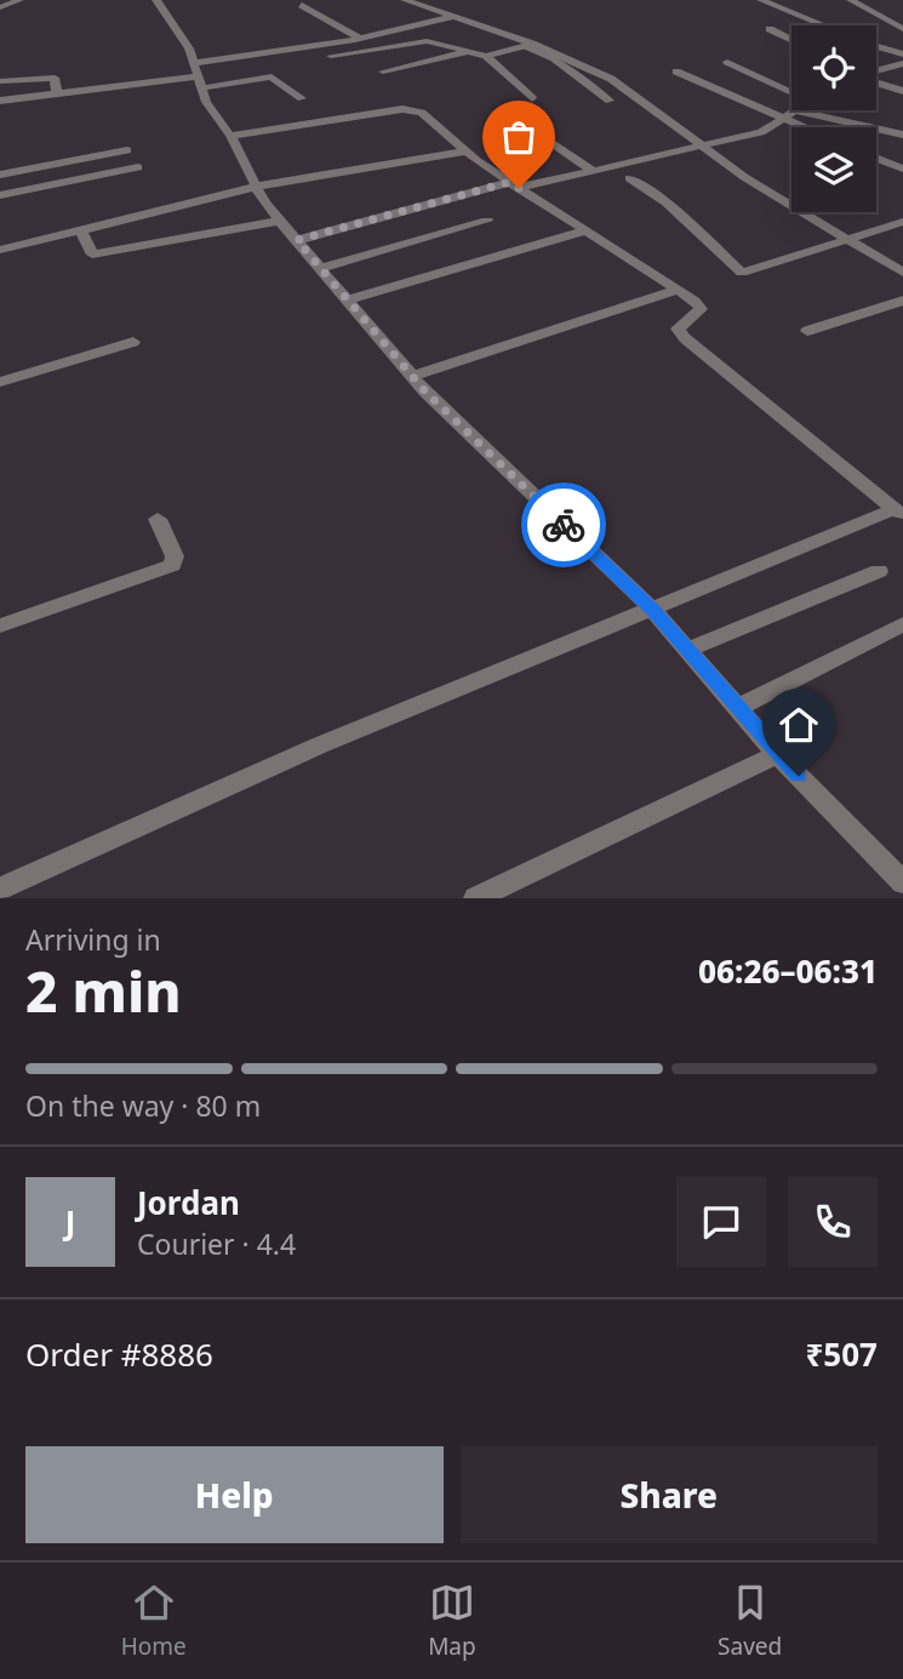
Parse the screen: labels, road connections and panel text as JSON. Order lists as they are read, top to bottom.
{
  "page": {
    "heading": ["2 min", "Arriving in", "06:26–06:31"],
    "panel": [
      "Jordan",
      "Courier · 4.4",
      "Order #8886",
      "₹507"
    ],
    "bar": "On the way · 80 m",
    "round": "J",
    "buttons": ["Help", "Share"],
    "tabs": ["Home", "Map", "Saved"]
  }
}
